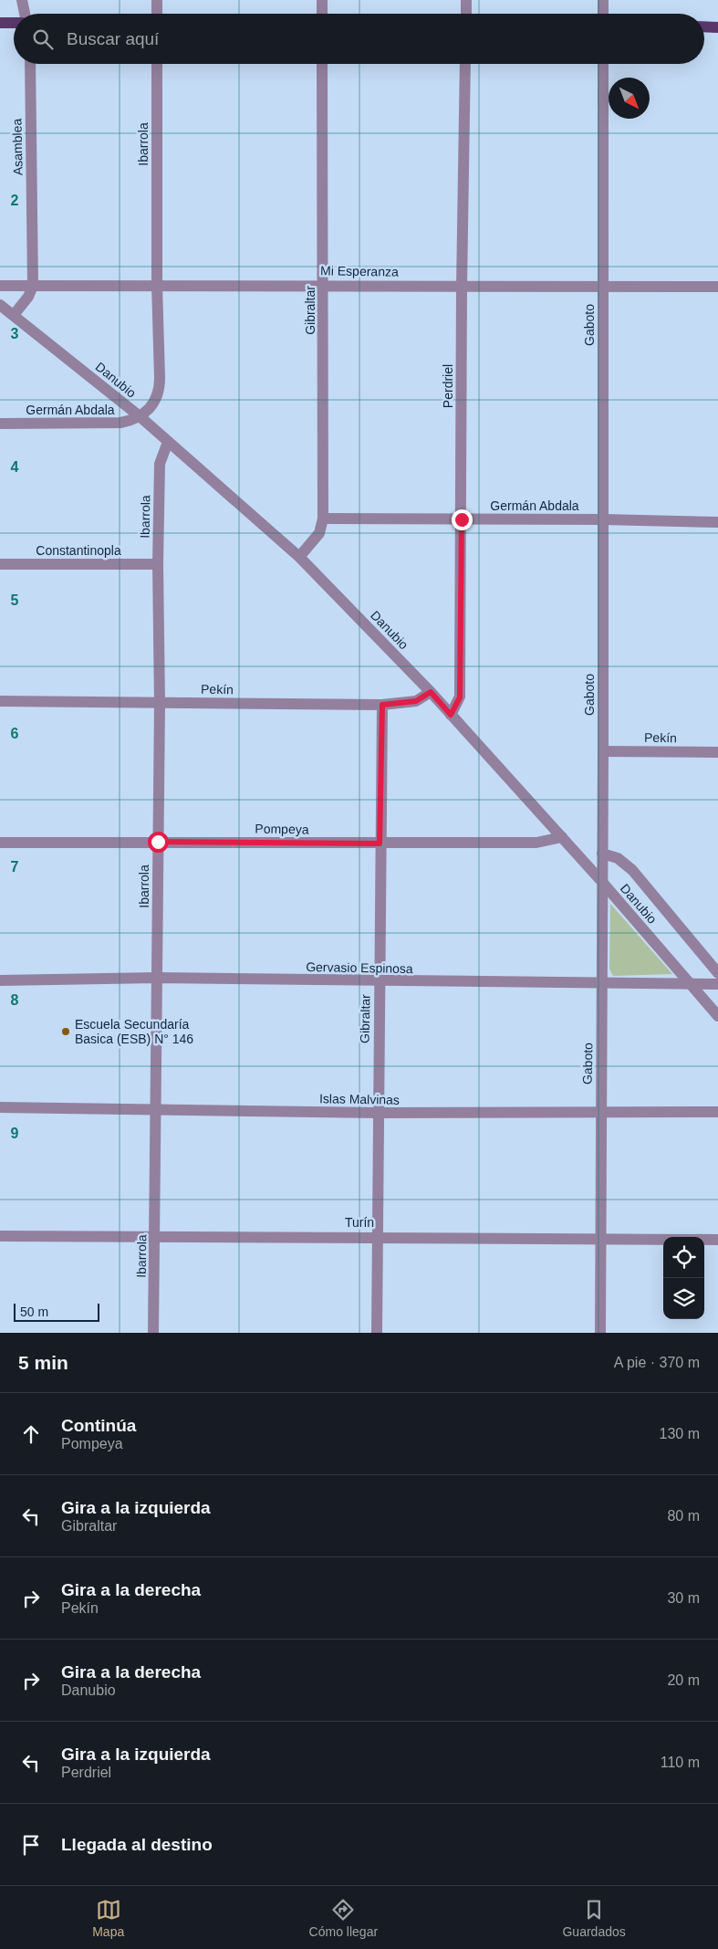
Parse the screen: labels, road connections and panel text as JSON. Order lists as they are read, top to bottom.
{
  "streets": {
    "street": [
      "Ibarrola",
      "Asamblea",
      "Mi Esperanza",
      "Gibraltar",
      "Gaboto",
      "Danubio",
      "Perdriel",
      "Germán Abdala",
      "Constantinopla",
      "Pekín",
      "Pompeya",
      "Gervasio Espinosa",
      "Islas Malvinas",
      "Turín"
    ]
  },
  "crossings": [
    ["Ibarrola", "Mi Esperanza"],
    ["Ibarrola", "Danubio"],
    ["Ibarrola", "Germán Abdala"],
    ["Ibarrola", "Constantinopla"],
    ["Ibarrola", "Pekín"],
    ["Ibarrola", "Pompeya"],
    ["Ibarrola", "Gervasio Espinosa"],
    ["Ibarrola", "Islas Malvinas"],
    ["Ibarrola", "Turín"],
    ["Asamblea", "Mi Esperanza"],
    ["Asamblea", "Danubio"],
    ["Mi Esperanza", "Gibraltar"],
    ["Mi Esperanza", "Gaboto"],
    ["Mi Esperanza", "Perdriel"],
    ["Gibraltar", "Danubio"],
    ["Gibraltar", "Germán Abdala"],
    ["Gibraltar", "Pekín"],
    ["Gibraltar", "Pompeya"],
    ["Gibraltar", "Gervasio Espinosa"],
    ["Gibraltar", "Islas Malvinas"],
    ["Gibraltar", "Turín"],
    ["Gaboto", "Danubio"],
    ["Gaboto", "Germán Abdala"],
    ["Gaboto", "Pekín"],
    ["Gaboto", "Gervasio Espinosa"],
    ["Gaboto", "Islas Malvinas"],
    ["Gaboto", "Turín"],
    ["Danubio", "Perdriel"],
    ["Danubio", "Germán Abdala"],
    ["Danubio", "Pekín"],
    ["Danubio", "Pompeya"],
    ["Danubio", "Gervasio Espinosa"],
    ["Perdriel", "Germán Abdala"]
  ],
  "places": ["Escuela Secundaría Basica (ESB) N° 146"],
  "scale_bar": "50 m",
  "north": "bottom right",
  "page": {
    "search": "Buscar aquí",
    "scale": "50 m",
    "heading": ["5 min", "A pie · 370 m"],
    "list": [
      ["Continúa", "Pompeya", "130 m"],
      ["Gira a la izquierda", "Gibraltar", "80 m"],
      ["Gira a la derecha", "Pekín", "30 m"],
      ["Gira a la derecha", "Danubio", "20 m"],
      ["Gira a la izquierda", "Perdriel", "110 m"],
      "Llegada al destino"
    ],
    "nav": ["Mapa", "Cómo llegar", "Guardados"]
  },
  "grid": {
    "rows": [
      "2",
      "3",
      "4",
      "5",
      "6",
      "7",
      "8",
      "9"
    ]
  }
}
